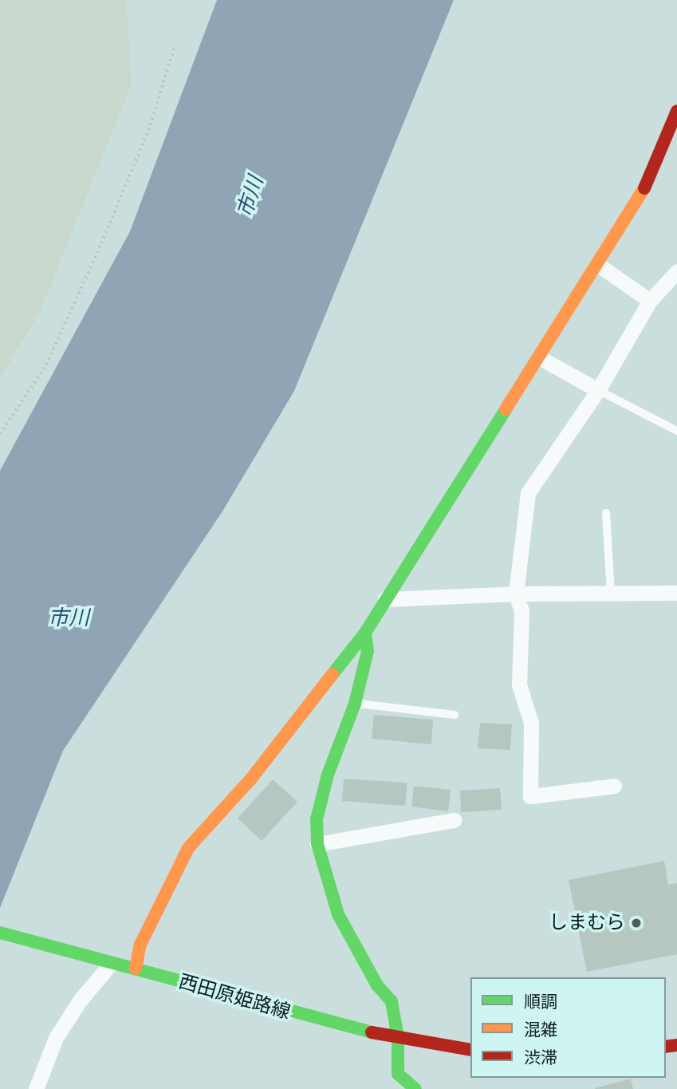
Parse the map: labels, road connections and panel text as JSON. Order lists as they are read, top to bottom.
{
  "streets": {
    "street": ["西田原姫路線"]
  },
  "water": ["市川"],
  "places": ["しまむら"],
  "legend": ["順調", "混雑", "渋滞"]
}
